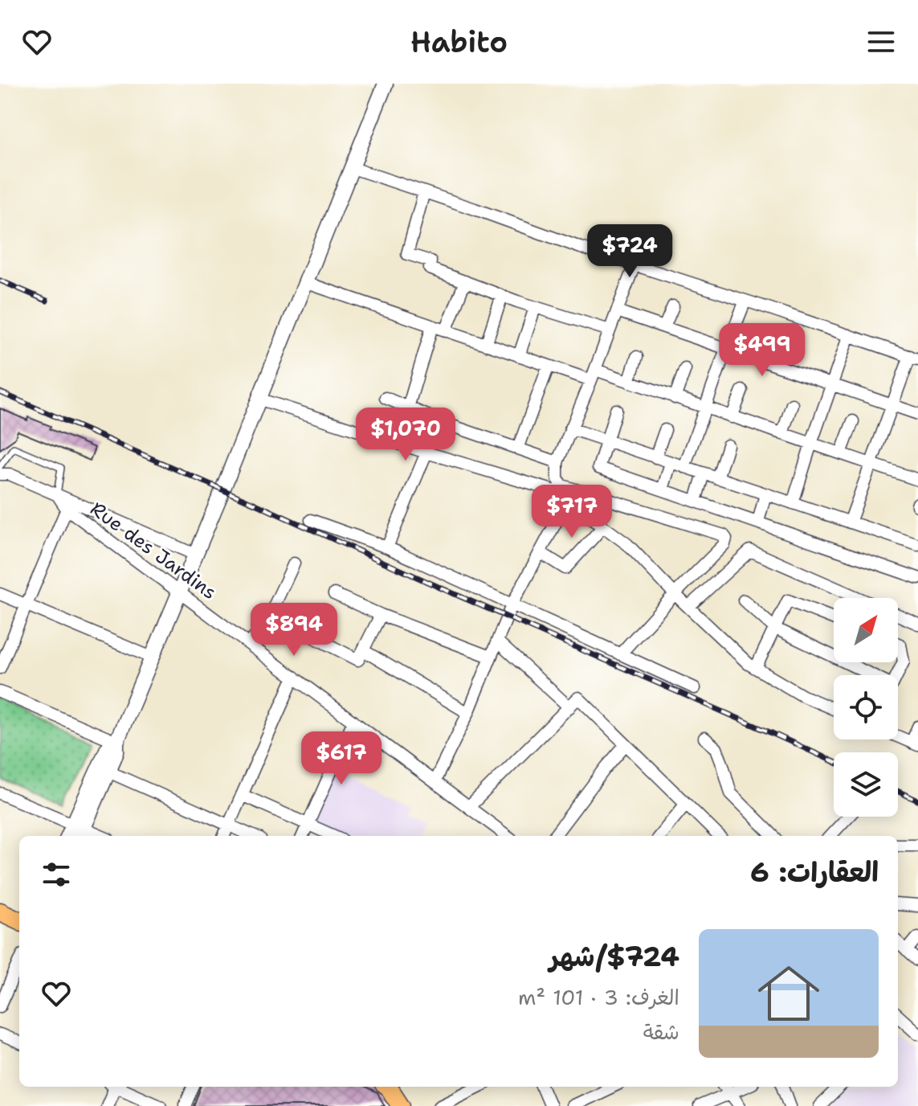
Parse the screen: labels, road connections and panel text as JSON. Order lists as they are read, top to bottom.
{
  "streets": {
    "street": ["Rue des Jardins"]
  },
  "north": "top right",
  "page": {
    "header": "Habito",
    "price": [
      "$724",
      "$499",
      "$1,070",
      "$717",
      "$894",
      "$617"
    ],
    "heading": "العقارات: 6",
    "list": [
      {
        "name": "$724/شهر",
        "note": "الغرف: 3 · 101 m² · شقة"
      }
    ]
  }
}
